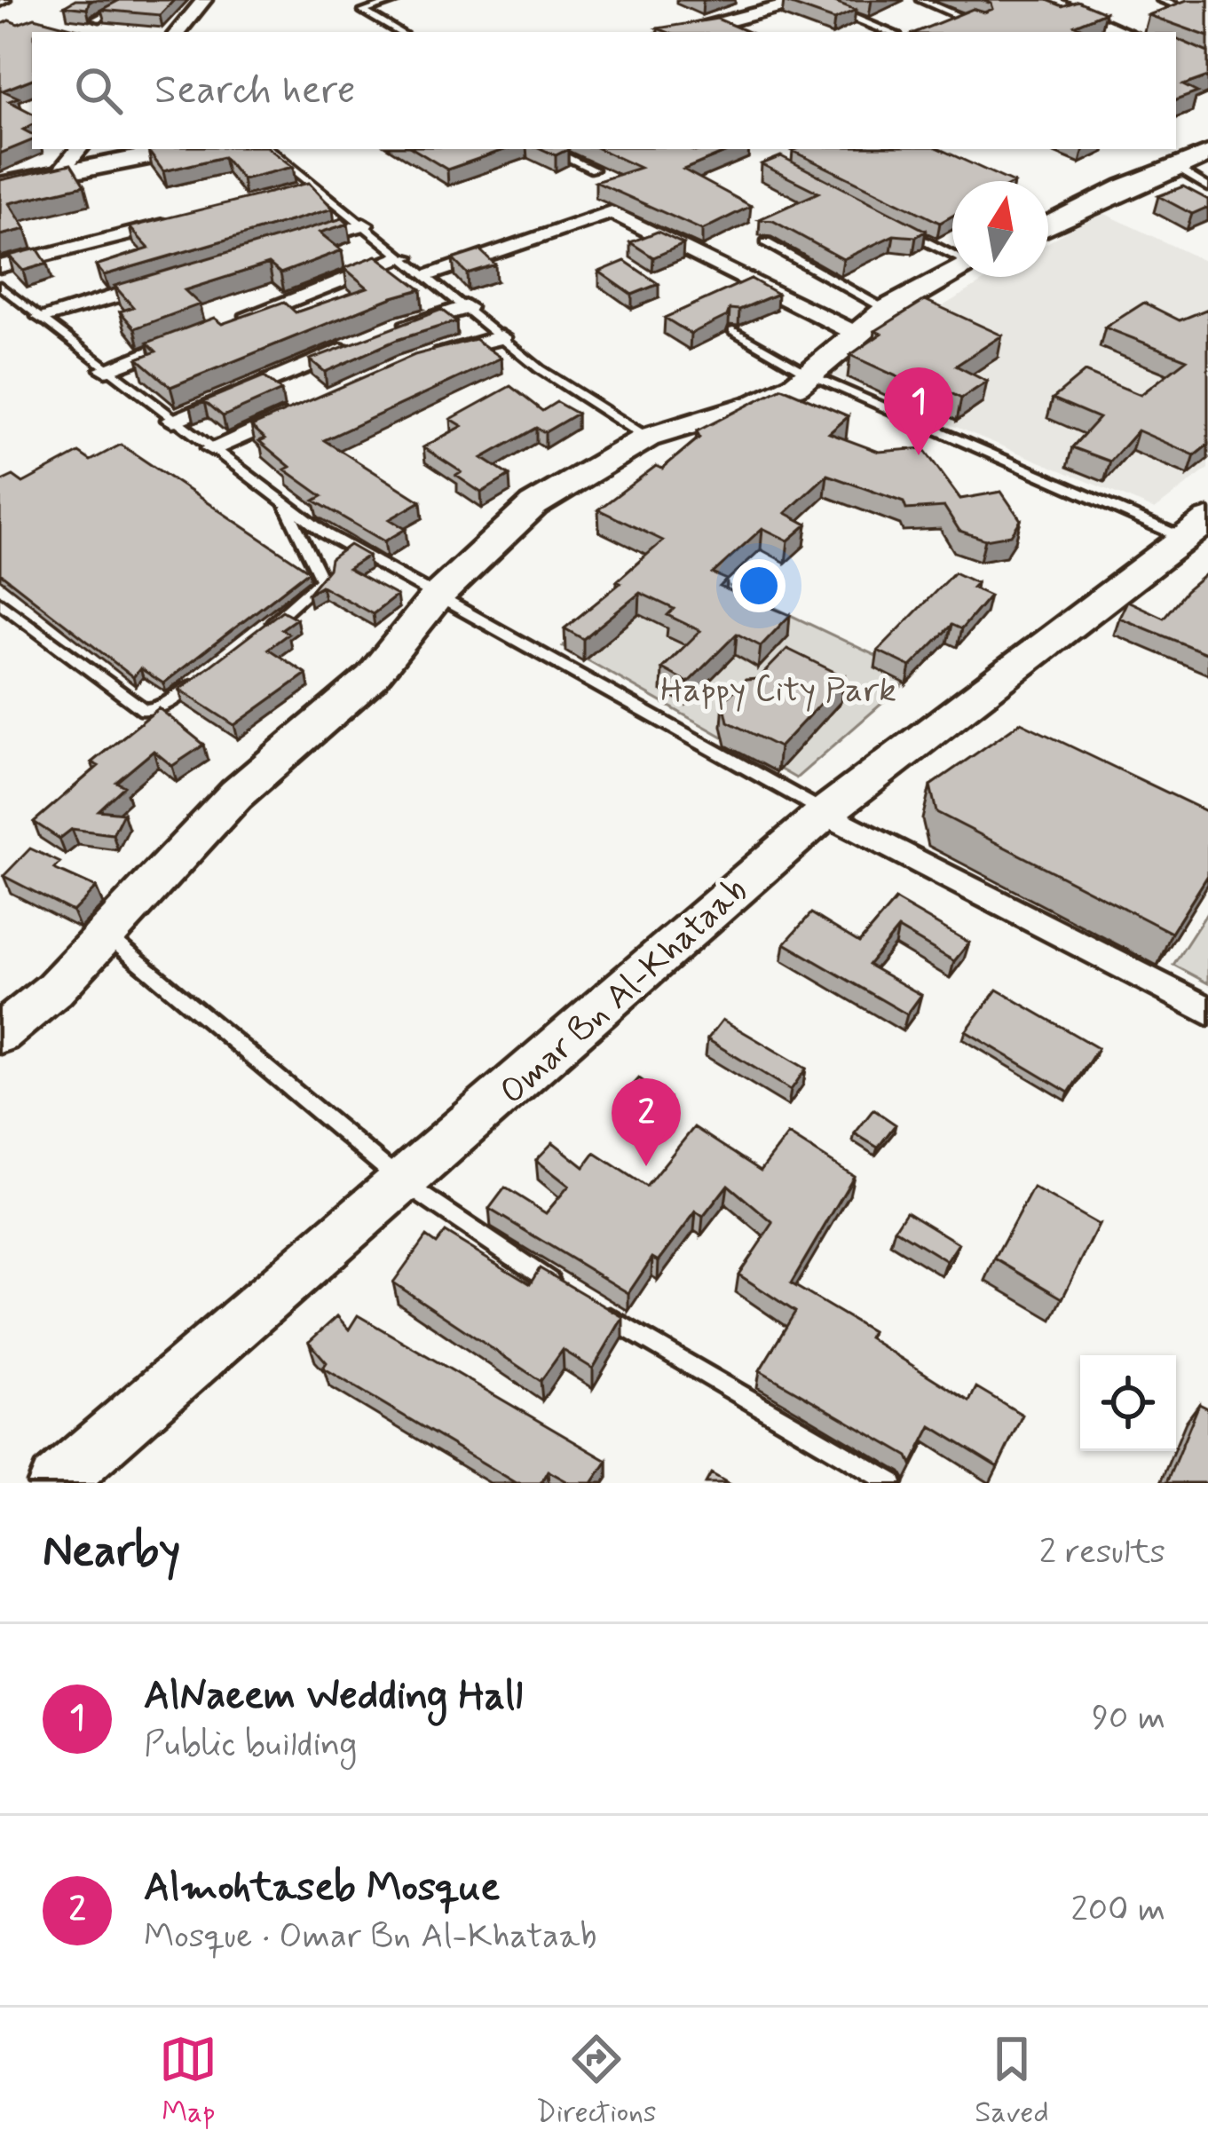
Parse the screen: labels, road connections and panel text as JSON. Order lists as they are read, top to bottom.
{
  "streets": {
    "street": ["Omar Bn Al-Khataab"]
  },
  "parks": ["Happy City Park"],
  "north": "top",
  "page": {
    "search": "Search here",
    "pins": ["1", "2"],
    "heading": ["Nearby", "2 results"],
    "list": [
      {
        "mark": "1",
        "name": "AlNaeem Wedding Hall",
        "note": "Public building",
        "value": "90 m"
      },
      {
        "mark": "2",
        "name": "Almohtaseb Mosque",
        "note": "Mosque · Omar Bn Al-Khataab",
        "value": "200 m"
      }
    ],
    "nav": ["Map", "Directions", "Saved"]
  }
}
